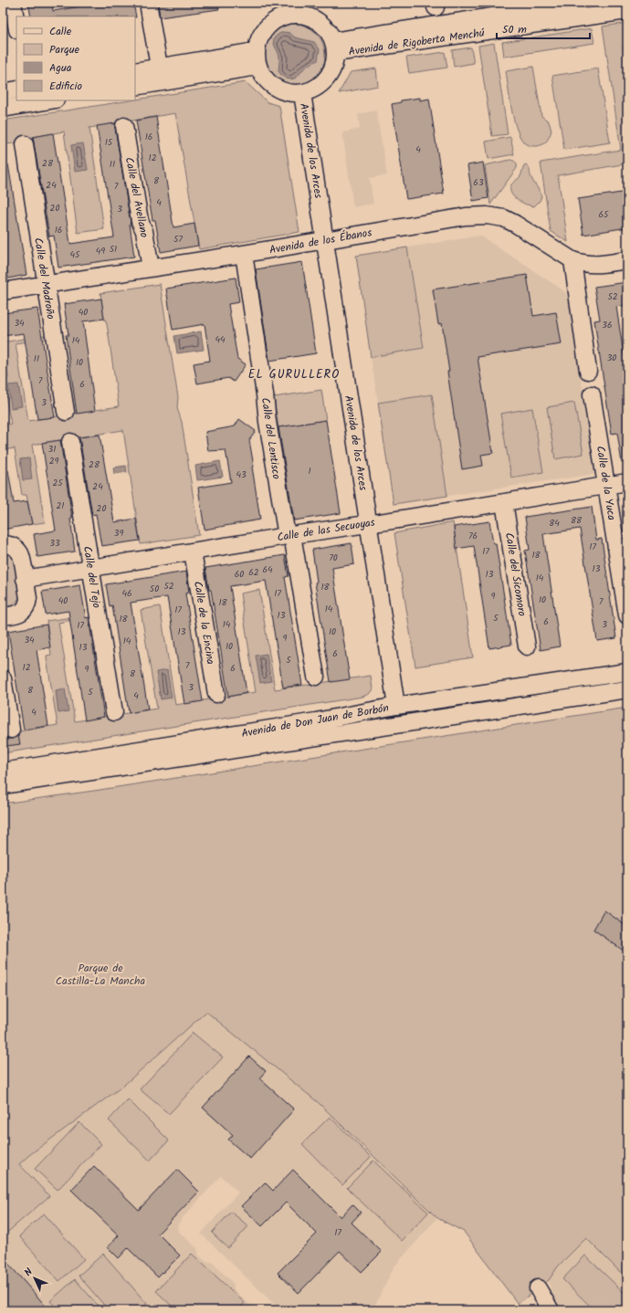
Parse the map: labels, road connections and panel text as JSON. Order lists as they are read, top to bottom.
{
  "streets": {
    "street": [
      "Avenida de Rigoberta Menchú",
      "Avenida de los Arces",
      "Calle del Avellano",
      "Avenida de los Ébanos",
      "Calle del Madroño",
      "Calle del Lentisco",
      "Calle de la Yuca",
      "Calle de las Secuoyas",
      "Calle del Sicomoro",
      "Calle del Tejo",
      "Calle de la Encina",
      "Avenida de Don Juan de Borbón"
    ]
  },
  "crossings": [
    ["Avenida de Rigoberta Menchú", "Avenida de los Arces"],
    ["Avenida de los Arces", "Avenida de los Ébanos"],
    ["Avenida de los Arces", "Calle de las Secuoyas"],
    ["Avenida de los Arces", "Avenida de Don Juan de Borbón"],
    ["Calle del Avellano", "Avenida de los Ébanos"],
    ["Avenida de los Ébanos", "Calle del Madroño"],
    ["Avenida de los Ébanos", "Calle del Lentisco"],
    ["Calle del Lentisco", "Calle de las Secuoyas"],
    ["Calle de la Yuca", "Calle de las Secuoyas"],
    ["Calle de las Secuoyas", "Calle del Sicomoro"],
    ["Calle de las Secuoyas", "Calle del Tejo"],
    ["Calle de las Secuoyas", "Calle de la Encina"]
  ],
  "districts": ["EL GURULLERO"],
  "parks": ["Parque de Castilla-La Mancha"],
  "house_numbers": [
    "16",
    "15",
    "4",
    "12",
    "28",
    "11",
    "8",
    "63",
    "24",
    "7",
    "4",
    "20",
    "3",
    "65",
    "16",
    "57",
    "51",
    "49",
    "45",
    "52",
    "40",
    "34",
    "36",
    "44",
    "14",
    "30",
    "11",
    "10",
    "7",
    "6",
    "3",
    "31",
    "29",
    "28",
    "1",
    "43",
    "25",
    "24",
    "21",
    "20",
    "88",
    "84",
    "39",
    "76",
    "33",
    "17",
    "17",
    "18",
    "70",
    "13",
    "64",
    "62",
    "60",
    "13",
    "14",
    "52",
    "18",
    "50",
    "46",
    "17",
    "9",
    "10",
    "40",
    "7",
    "18",
    "14",
    "17",
    "13",
    "5",
    "18",
    "6",
    "14",
    "3",
    "17",
    "13",
    "10",
    "9",
    "34",
    "14",
    "10",
    "13",
    "6",
    "5",
    "7",
    "12",
    "6",
    "9",
    "8",
    "3",
    "8",
    "5",
    "4",
    "4",
    "17"
  ],
  "legend": [
    "Calle",
    "Parque",
    "Agua",
    "Edificio"
  ],
  "scale_bar": "50 m",
  "north": "top left"
}
